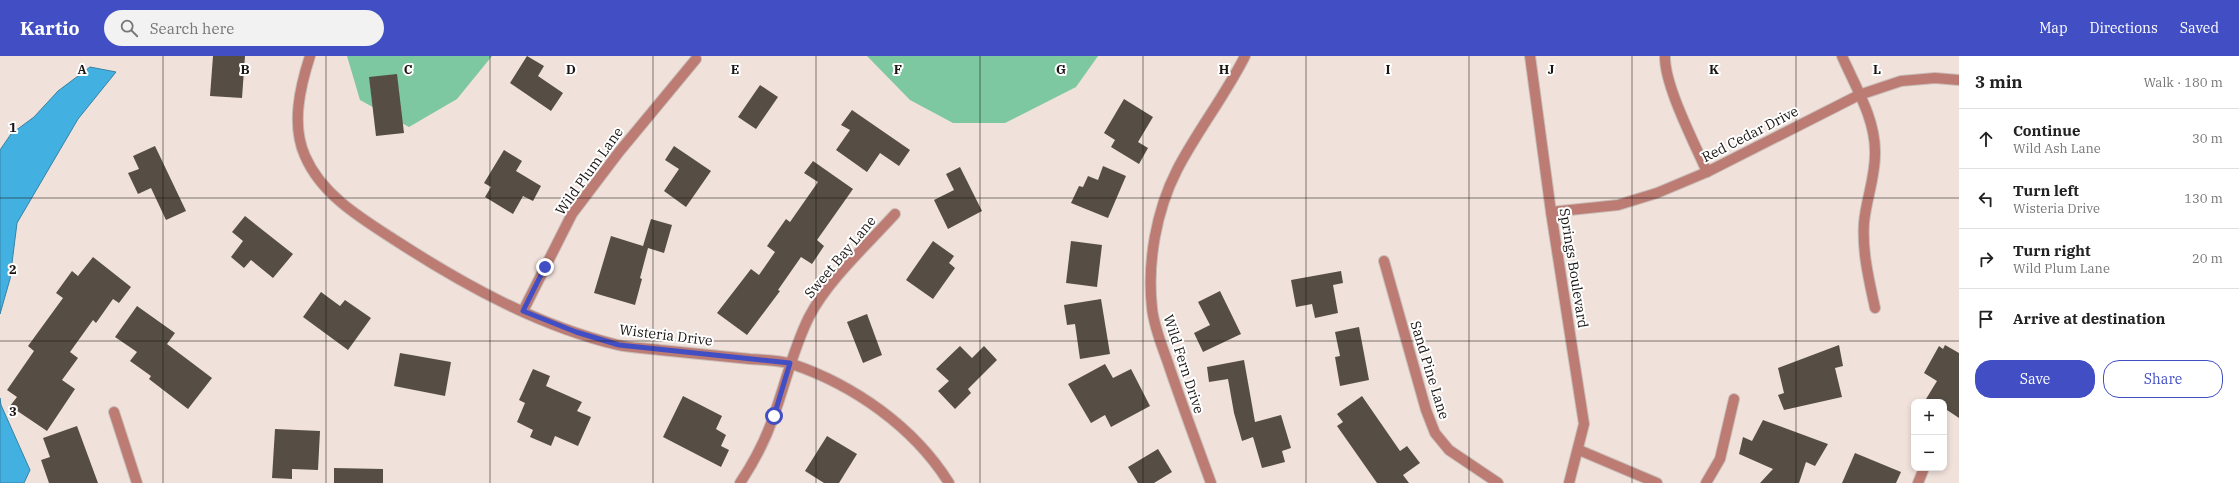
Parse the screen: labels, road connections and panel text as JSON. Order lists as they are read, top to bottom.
{
  "streets": {
    "street": [
      "Red Cedar Drive",
      "Wild Plum Lane",
      "Sweet Bay Lane",
      "Springs Boulevard",
      "Wisteria Drive",
      "Wild Fern Drive",
      "Sand Pine Lane"
    ]
  },
  "crossings": [
    ["Red Cedar Drive", "Springs Boulevard"],
    ["Wild Plum Lane", "Wisteria Drive"],
    ["Sweet Bay Lane", "Wisteria Drive"]
  ],
  "page": {
    "header": "Kartio",
    "search": "Search here",
    "nav": ["Map", "Directions", "Saved"],
    "heading": ["3 min", "Walk · 180 m"],
    "list": [
      ["Continue", "Wild Ash Lane", "30 m"],
      ["Turn left", "Wisteria Drive", "130 m"],
      ["Turn right", "Wild Plum Lane", "20 m"],
      "Arrive at destination"
    ],
    "buttons": ["Save", "Share"],
    "map_buttons": ["+", "−"]
  },
  "grid": {
    "columns": [
      "A",
      "B",
      "C",
      "D",
      "E",
      "F",
      "G",
      "H",
      "I",
      "J",
      "K",
      "L"
    ],
    "rows": ["1", "2", "3"]
  }
}
